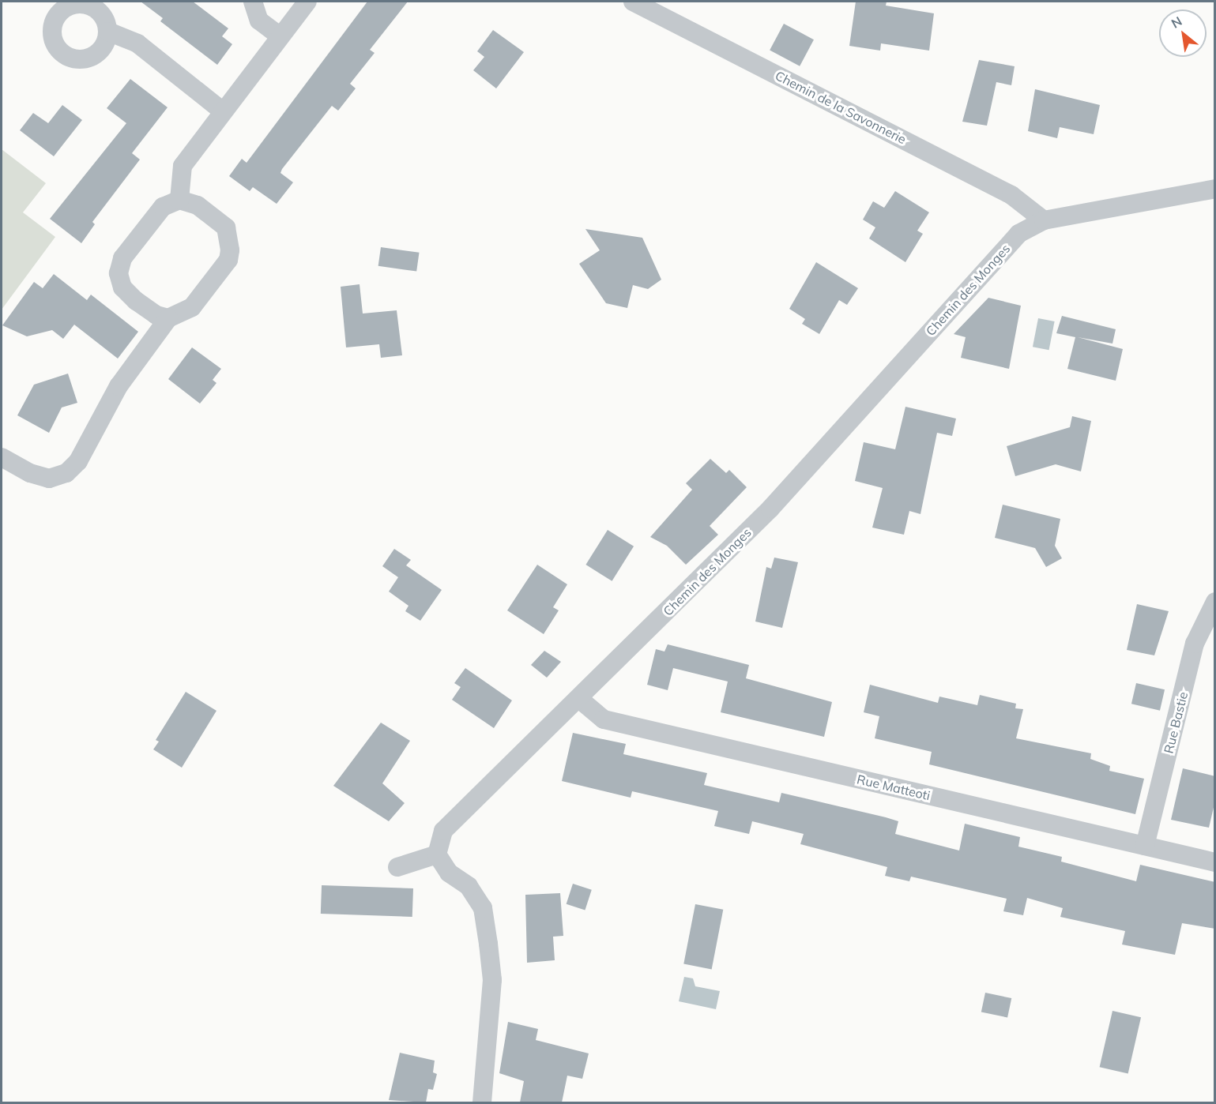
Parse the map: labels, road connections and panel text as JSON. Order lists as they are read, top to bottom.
{
  "streets": {
    "street": [
      "Chemin de la Savonnerie",
      "Chemin des Monges",
      "Rue Bastie",
      "Rue Matteoti"
    ]
  },
  "crossings": [
    ["Chemin de la Savonnerie", "Chemin des Monges"],
    ["Chemin des Monges", "Rue Matteoti"],
    ["Rue Bastie", "Rue Matteoti"]
  ],
  "north": "top left"
}
